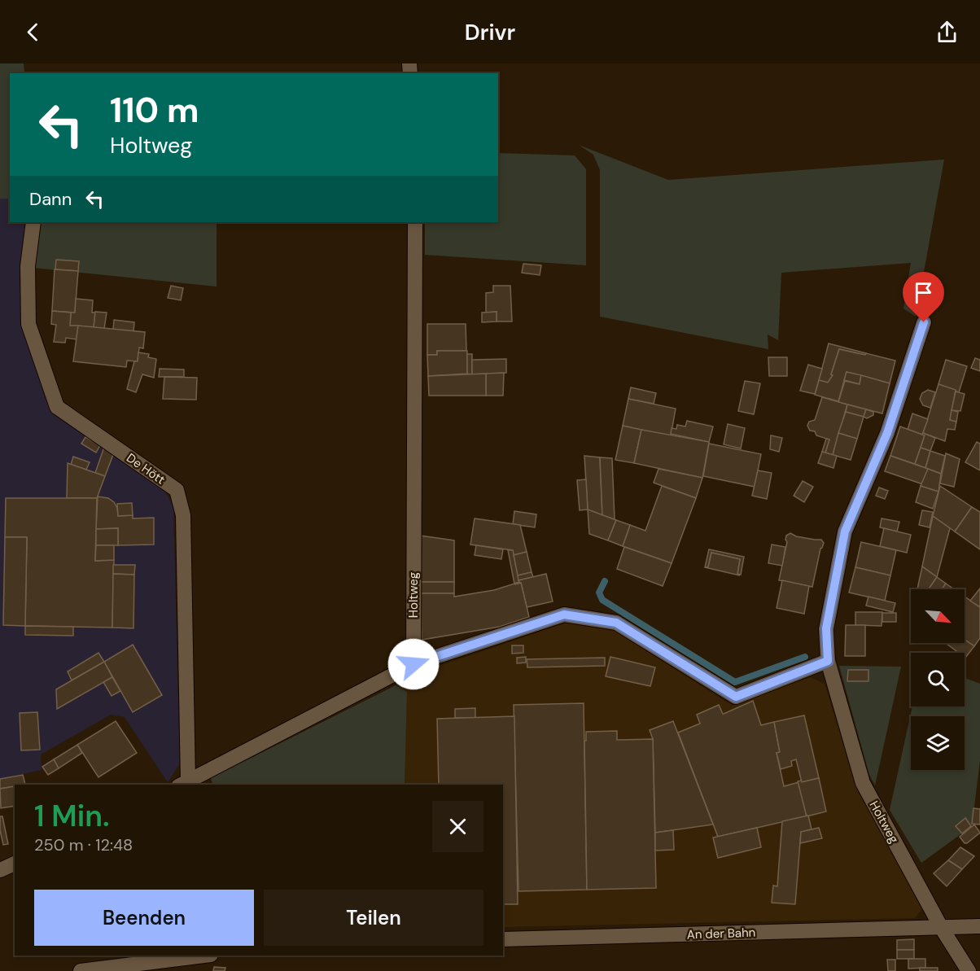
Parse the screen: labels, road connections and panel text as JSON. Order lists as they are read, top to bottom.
{
  "streets": {
    "street": ["De Hött", "Holtweg", "An der Bahn"]
  },
  "crossings": [
    ["De Hött", "Holtweg"],
    ["Holtweg", "An der Bahn"]
  ],
  "north": "bottom right",
  "page": {
    "header": "Drivr",
    "turn": ["110 m", "Holtweg"],
    "then": "Dann",
    "heading": ["1 Min.", "250 m · 12:48"],
    "buttons": ["Beenden", "Teilen"]
  }
}
